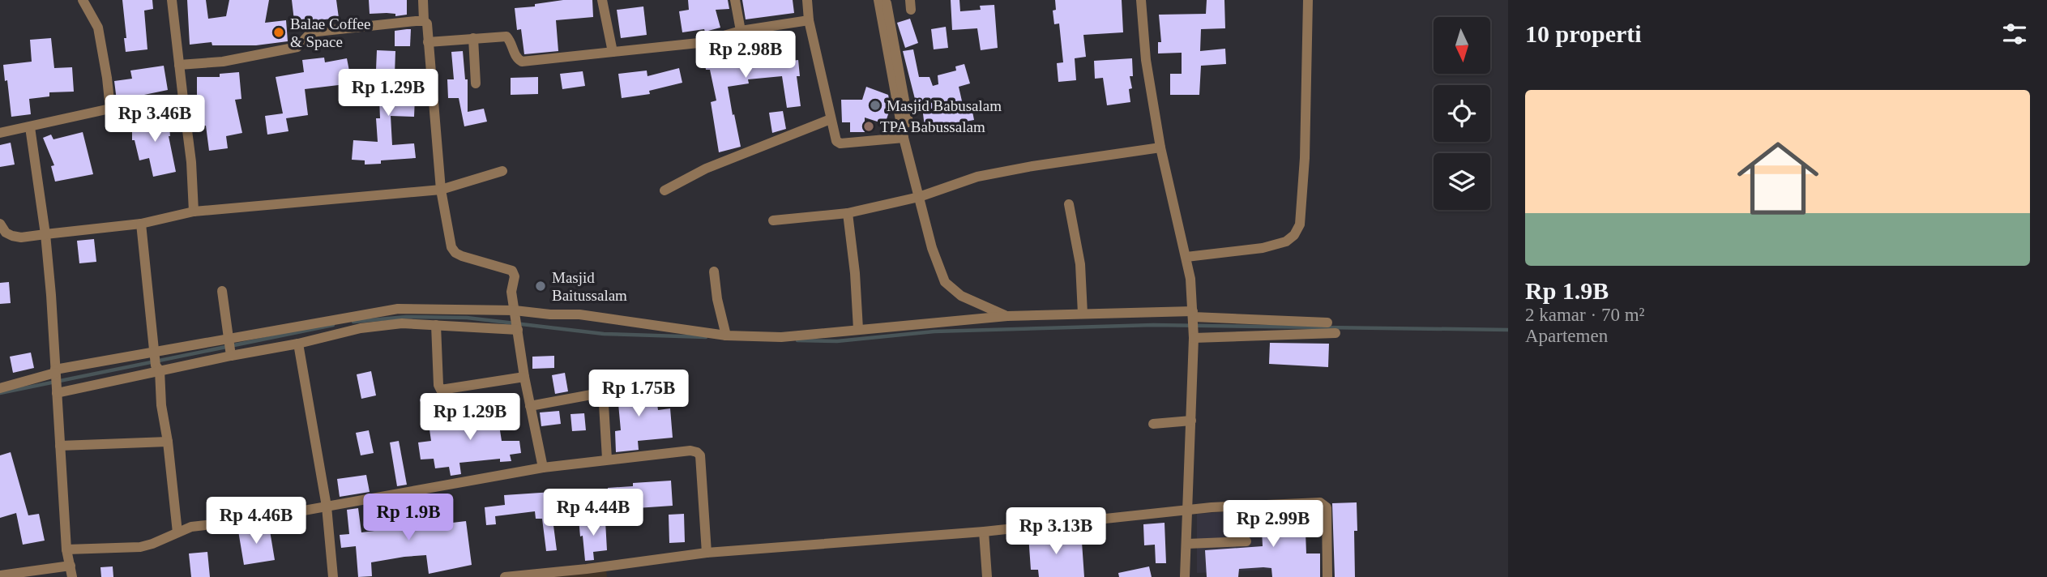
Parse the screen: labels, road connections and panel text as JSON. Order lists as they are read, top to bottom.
{
  "places": [
    "Balae Coffee & Space",
    "Masjid Babusalam",
    "TPA Babussalam",
    "Masjid Baitussalam"
  ],
  "north": "bottom",
  "page": {
    "heading": "10 properti",
    "price": [
      "Rp 2.98B",
      "Rp 1.29B",
      "Rp 3.46B",
      "Rp 1.75B",
      "Rp 1.29B",
      "Rp 4.44B",
      "Rp 1.9B",
      "Rp 4.46B",
      "Rp 2.99B",
      "Rp 3.13B"
    ],
    "list": [
      {
        "name": "Rp 1.9B",
        "note": "2 kamar · 70 m² · Apartemen"
      }
    ]
  }
}
